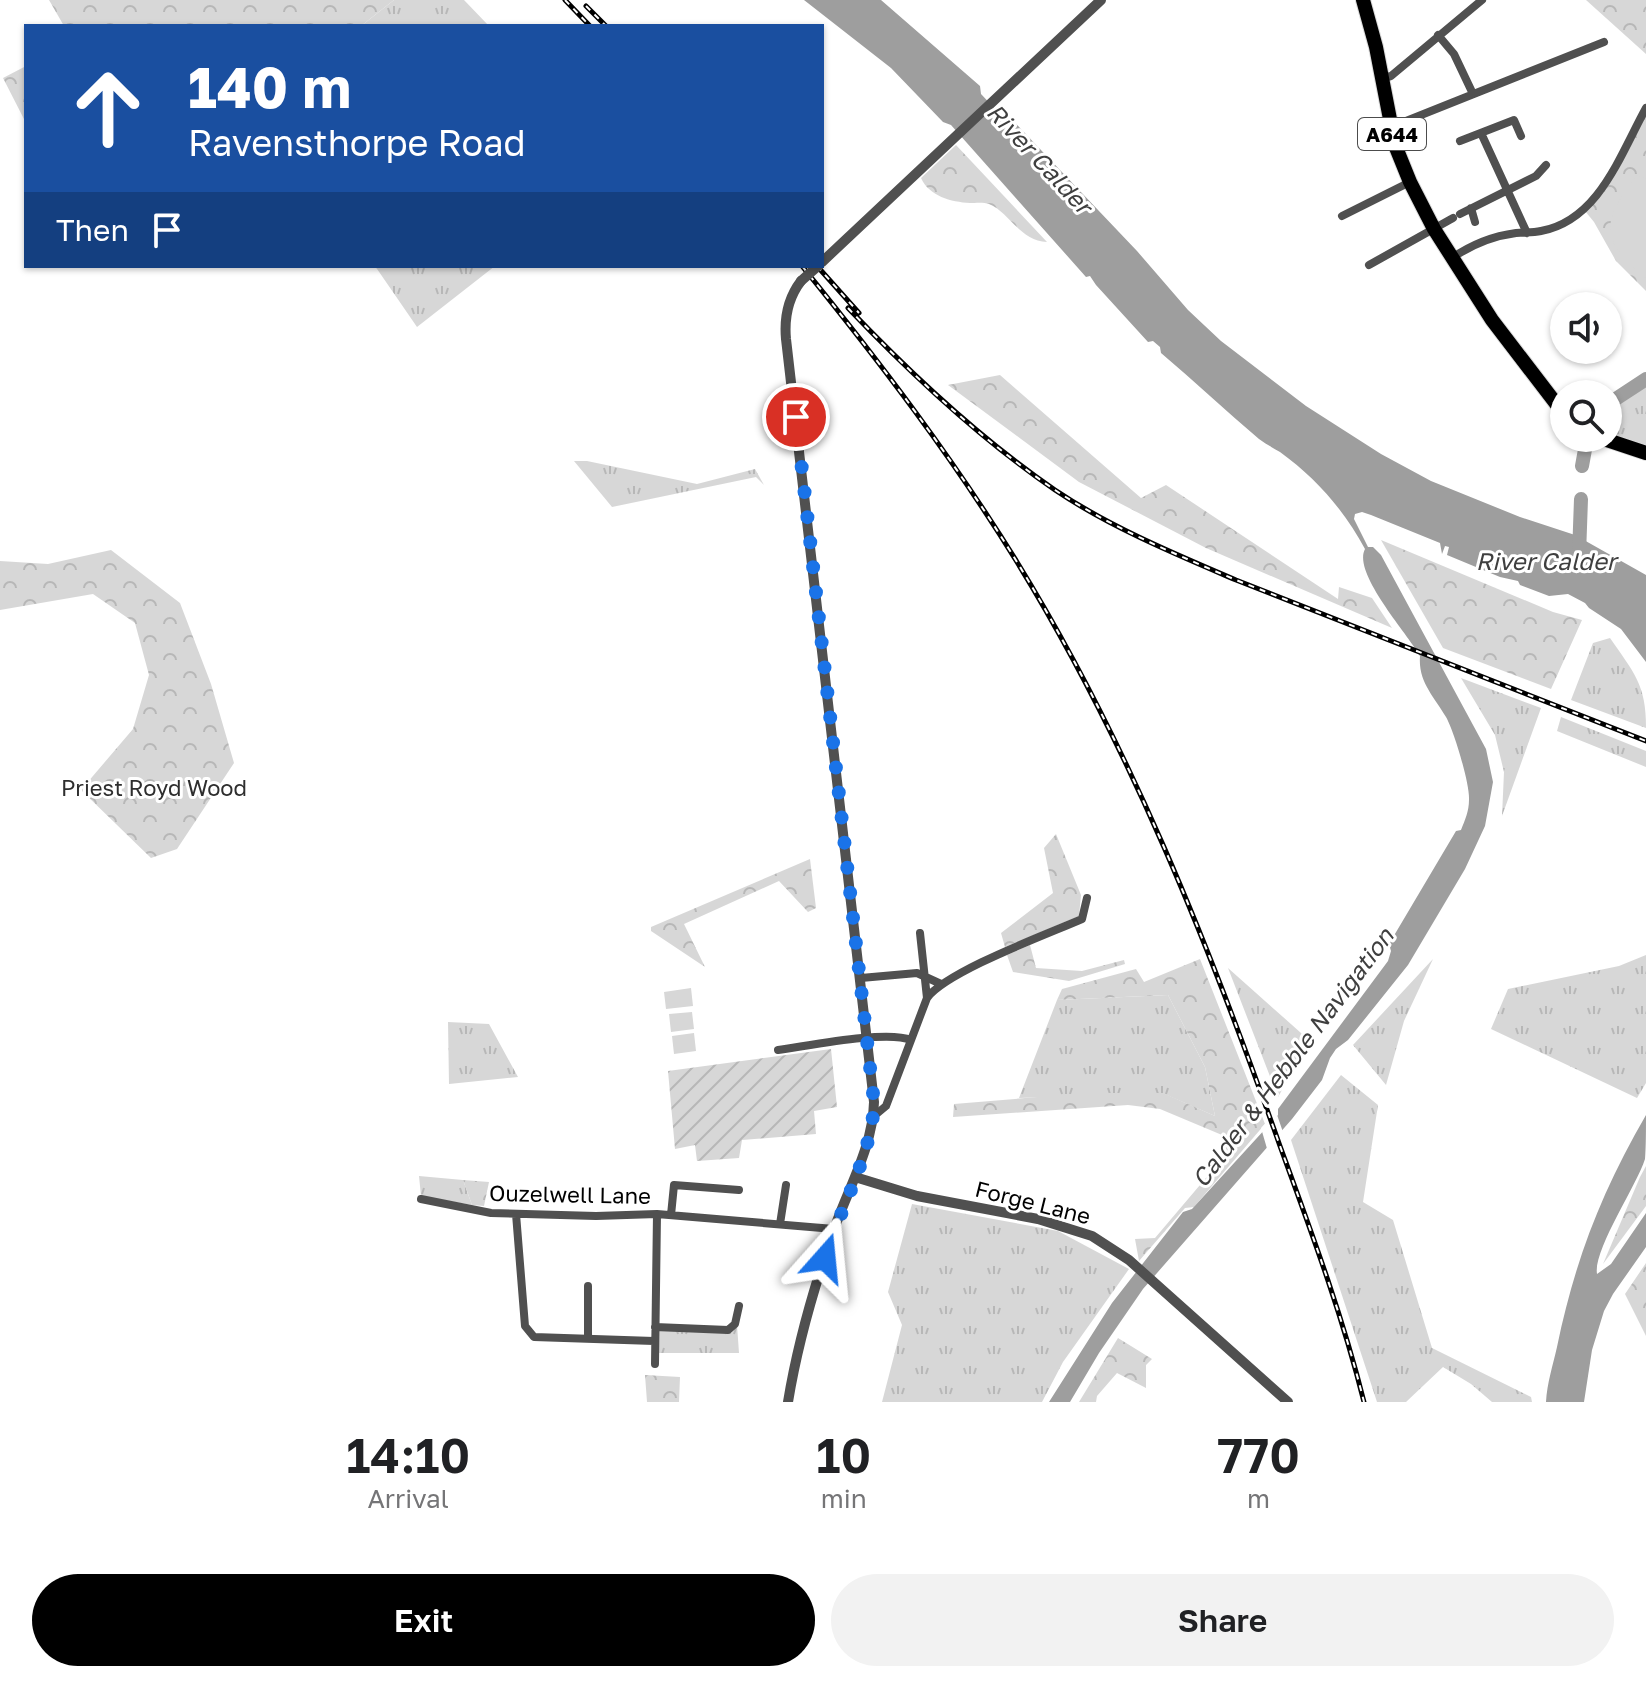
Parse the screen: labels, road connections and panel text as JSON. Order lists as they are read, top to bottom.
{
  "streets": {
    "highway": ["A644"],
    "street": ["Ouzelwell Lane", "Forge Lane"]
  },
  "water": ["River Calder", "Calder & Hebble Navigation"],
  "parks": ["Priest Royd Wood"],
  "page": {
    "turn": ["140 m", "Ravensthorpe Road"],
    "then": "Then",
    "eta": [
      "14:10",
      "Arrival",
      "10",
      "min",
      "770",
      "m"
    ],
    "buttons": ["Exit", "Share"]
  }
}
